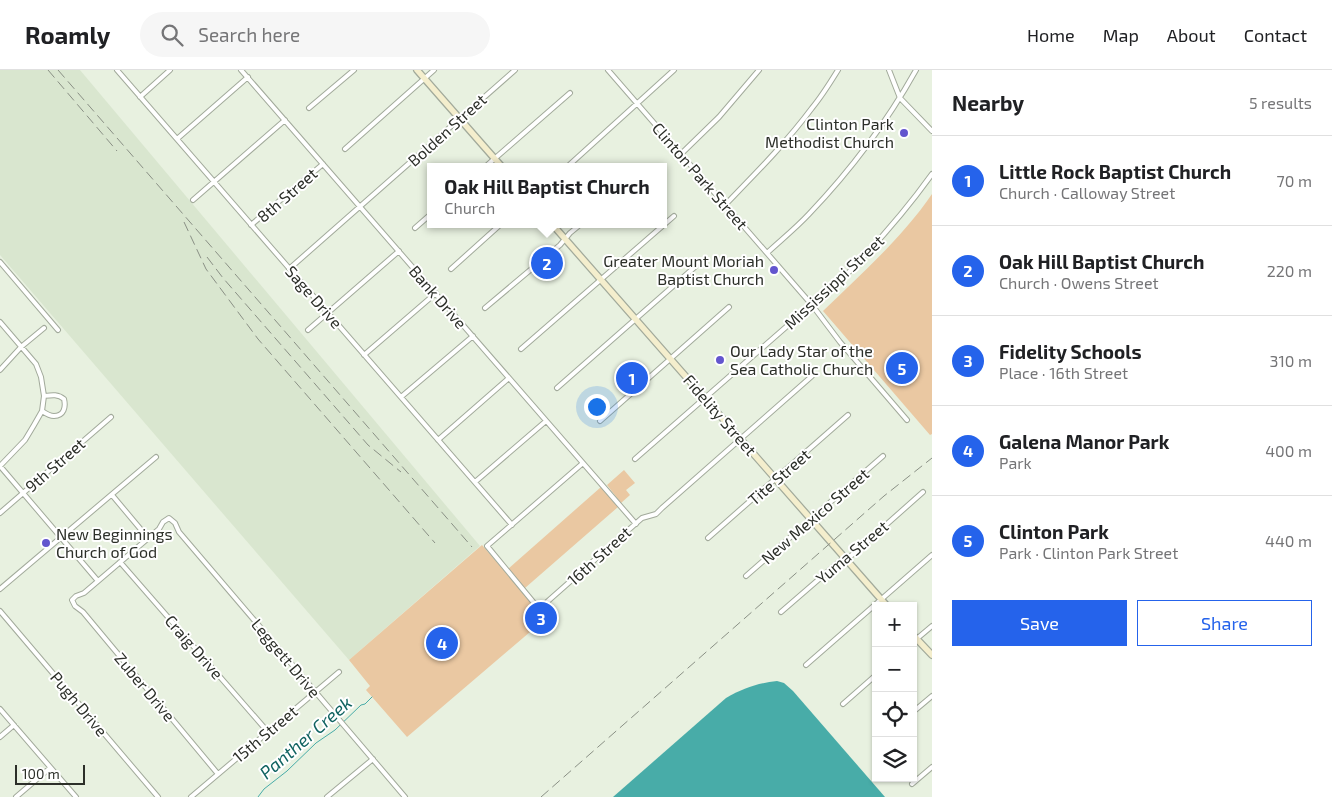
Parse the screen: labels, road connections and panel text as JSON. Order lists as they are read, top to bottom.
{
  "streets": {
    "main road": ["Fidelity Street"],
    "street": [
      "Bolden Street",
      "Clinton Park Street",
      "8th Street",
      "Mississippi Street",
      "Sage Drive",
      "Bank Drive",
      "9th Street",
      "Tite Street",
      "New Mexico Street",
      "Yuma Street",
      "16th Street",
      "Craig Drive",
      "Leggett Drive",
      "Zuber Drive",
      "Pugh Drive",
      "15th Street"
    ]
  },
  "crossings": [
    ["Bolden Street", "Bank Drive"],
    ["Clinton Park Street", "Mississippi Street"],
    ["8th Street", "Sage Drive"],
    ["8th Street", "Bank Drive"],
    ["Mississippi Street", "Fidelity Street"],
    ["Sage Drive", "16th Street"],
    ["Bank Drive", "16th Street"],
    ["Fidelity Street", "Tite Street"],
    ["Fidelity Street", "New Mexico Street"],
    ["Fidelity Street", "Yuma Street"],
    ["Fidelity Street", "16th Street"],
    ["Craig Drive", "15th Street"],
    ["Leggett Drive", "15th Street"],
    ["Zuber Drive", "15th Street"]
  ],
  "water": ["Panther Creek"],
  "places": [
    "Clinton Park Methodist Church",
    "Greater Mount Moriah Baptist Church",
    "Our Lady Star of the Sea Catholic Church",
    "New Beginnings Church of God"
  ],
  "scale_bar": "100 m",
  "page": {
    "header": "Roamly",
    "search": "Search here",
    "nav": [
      "Home",
      "Map",
      "About",
      "Contact"
    ],
    "heading": ["Nearby", "5 results"],
    "list": [
      {
        "mark": "1",
        "name": "Little Rock Baptist Church",
        "note": "Church · Calloway Street",
        "value": "70 m"
      },
      {
        "mark": "2",
        "name": "Oak Hill Baptist Church",
        "note": "Church · Owens Street",
        "value": "220 m"
      },
      {
        "mark": "3",
        "name": "Fidelity Schools",
        "note": "Place · 16th Street",
        "value": "310 m"
      },
      {
        "mark": "4",
        "name": "Galena Manor Park",
        "note": "Park",
        "value": "400 m"
      },
      {
        "mark": "5",
        "name": "Clinton Park",
        "note": "Park · Clinton Park Street",
        "value": "440 m"
      }
    ],
    "popup": ["Oak Hill Baptist Church", "Church"],
    "pins": [
      "2",
      "5",
      "1",
      "3",
      "4"
    ],
    "buttons": ["Save", "Share"],
    "map_buttons": ["+", "−"],
    "scale": "100 m"
  }
}
